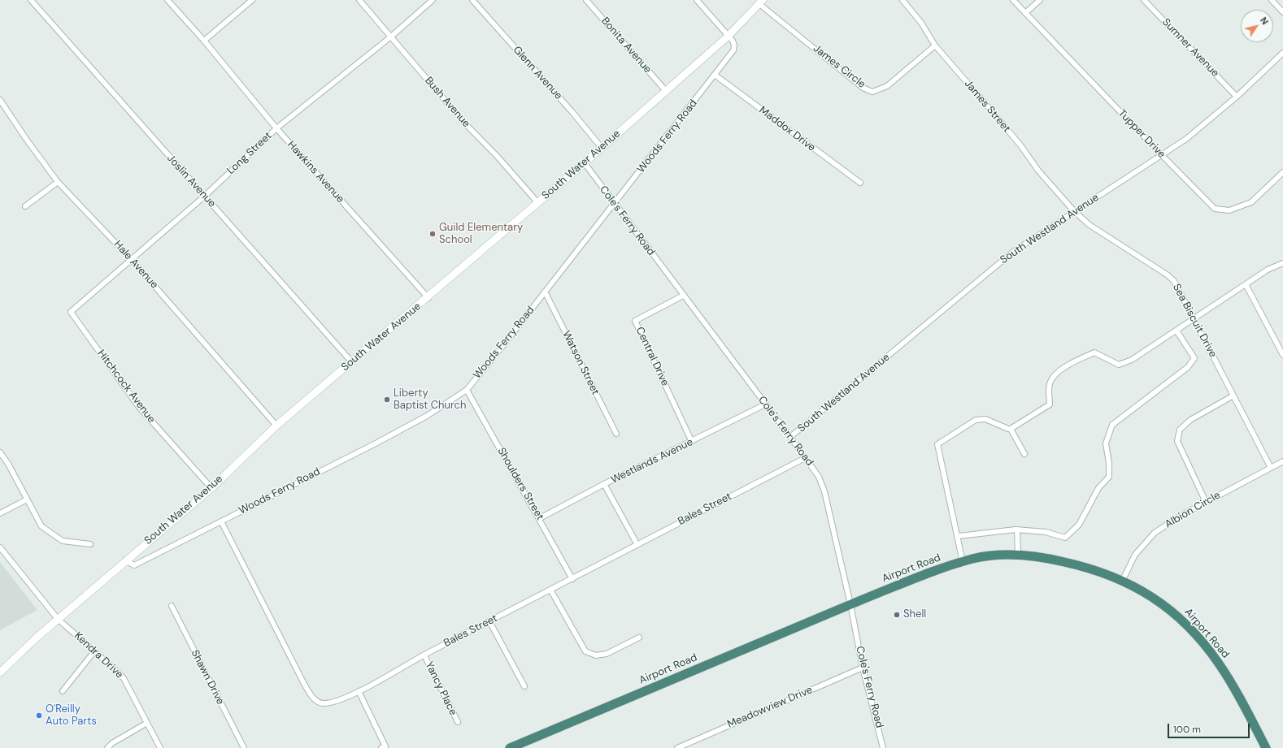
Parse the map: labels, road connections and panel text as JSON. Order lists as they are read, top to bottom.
{
  "streets": {
    "highway": ["Airport Road"],
    "main road": ["South Water Avenue"],
    "street": [
      "Bonita Avenue",
      "Sumner Avenue",
      "James Circle",
      "Glenn Avenue",
      "Bush Avenue",
      "James Street",
      "Maddox Drive",
      "Tupper Drive",
      "Woods Ferry Road",
      "Long Street",
      "Hawkins Avenue",
      "Joslin Avenue",
      "Cole's Ferry Road",
      "South Westland Avenue",
      "Hale Avenue",
      "Sea Biscuit Drive",
      "Central Drive",
      "Watson Street",
      "Hitchcock Avenue",
      "Westlands Avenue",
      "Shoulders Street",
      "Bales Street",
      "Albion Circle",
      "Kendra Drive",
      "Shawn Drive",
      "Yancy Place",
      "Meadowview Drive"
    ]
  },
  "crossings": [
    ["Bonita Avenue", "South Water Avenue"],
    ["Sumner Avenue", "South Westland Avenue"],
    ["James Circle", "James Street"],
    ["James Circle", "South Water Avenue"],
    ["Glenn Avenue", "South Water Avenue"],
    ["Bush Avenue", "Long Street"],
    ["Bush Avenue", "South Water Avenue"],
    ["James Street", "South Westland Avenue"],
    ["James Street", "Sea Biscuit Drive"],
    ["Maddox Drive", "Woods Ferry Road"],
    ["Tupper Drive", "South Westland Avenue"],
    ["Woods Ferry Road", "South Water Avenue"],
    ["Woods Ferry Road", "Cole's Ferry Road"],
    ["Woods Ferry Road", "Watson Street"],
    ["Woods Ferry Road", "Shoulders Street"],
    ["Woods Ferry Road", "Bales Street"],
    ["Long Street", "Hawkins Avenue"],
    ["Long Street", "Joslin Avenue"],
    ["Long Street", "Hale Avenue"],
    ["Long Street", "Hitchcock Avenue"],
    ["South Water Avenue", "Hawkins Avenue"],
    ["South Water Avenue", "Joslin Avenue"],
    ["South Water Avenue", "Cole's Ferry Road"],
    ["South Water Avenue", "Hale Avenue"],
    ["South Water Avenue", "Hitchcock Avenue"],
    ["South Water Avenue", "Kendra Drive"],
    ["Cole's Ferry Road", "South Westland Avenue"],
    ["Cole's Ferry Road", "Central Drive"],
    ["Cole's Ferry Road", "Westlands Avenue"],
    ["Cole's Ferry Road", "Bales Street"],
    ["Cole's Ferry Road", "Airport Road"],
    ["Cole's Ferry Road", "Meadowview Drive"],
    ["South Westland Avenue", "Sea Biscuit Drive"],
    ["Sea Biscuit Drive", "Albion Circle"],
    ["Central Drive", "Westlands Avenue"],
    ["Westlands Avenue", "Shoulders Street"],
    ["Shoulders Street", "Bales Street"],
    ["Bales Street", "Yancy Place"],
    ["Albion Circle", "Airport Road"]
  ],
  "places": [
    "Guild Elementary School",
    "Liberty Baptist Church",
    "Shell",
    "O'Reilly Auto Parts"
  ],
  "scale_bar": "100 m",
  "north": "top right"
}
